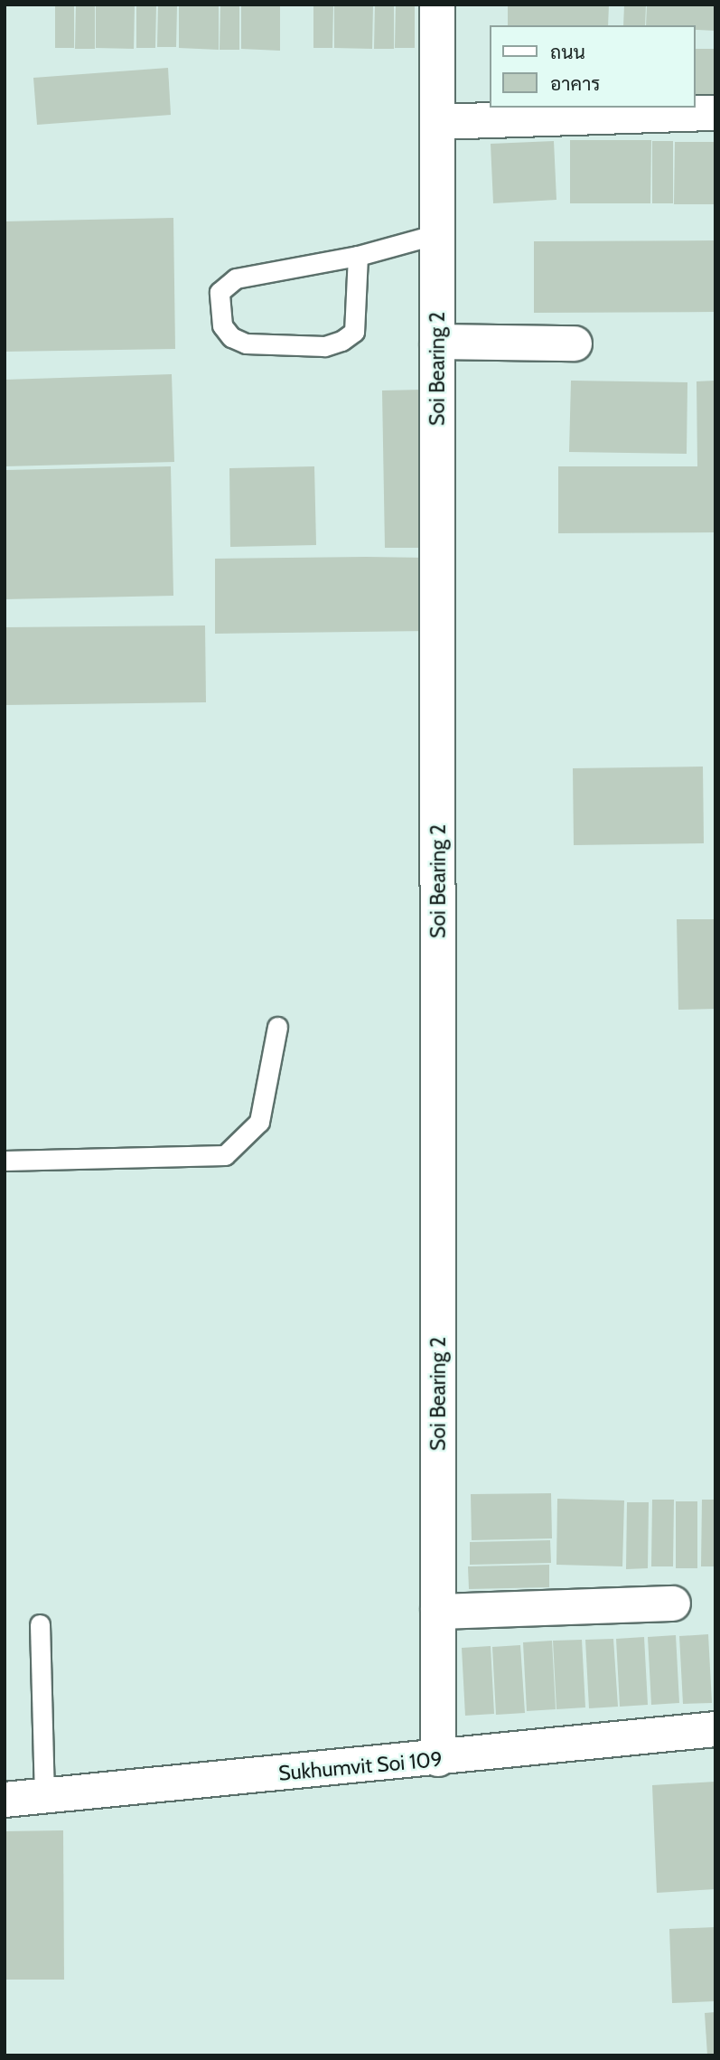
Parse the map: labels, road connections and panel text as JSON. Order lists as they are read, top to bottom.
{
  "streets": {
    "street": ["Soi Bearing 2", "Sukhumvit Soi 109"]
  },
  "crossings": [
    ["Soi Bearing 2", "Sukhumvit Soi 109"]
  ],
  "legend": ["ถนน", "อาคาร"]
}
